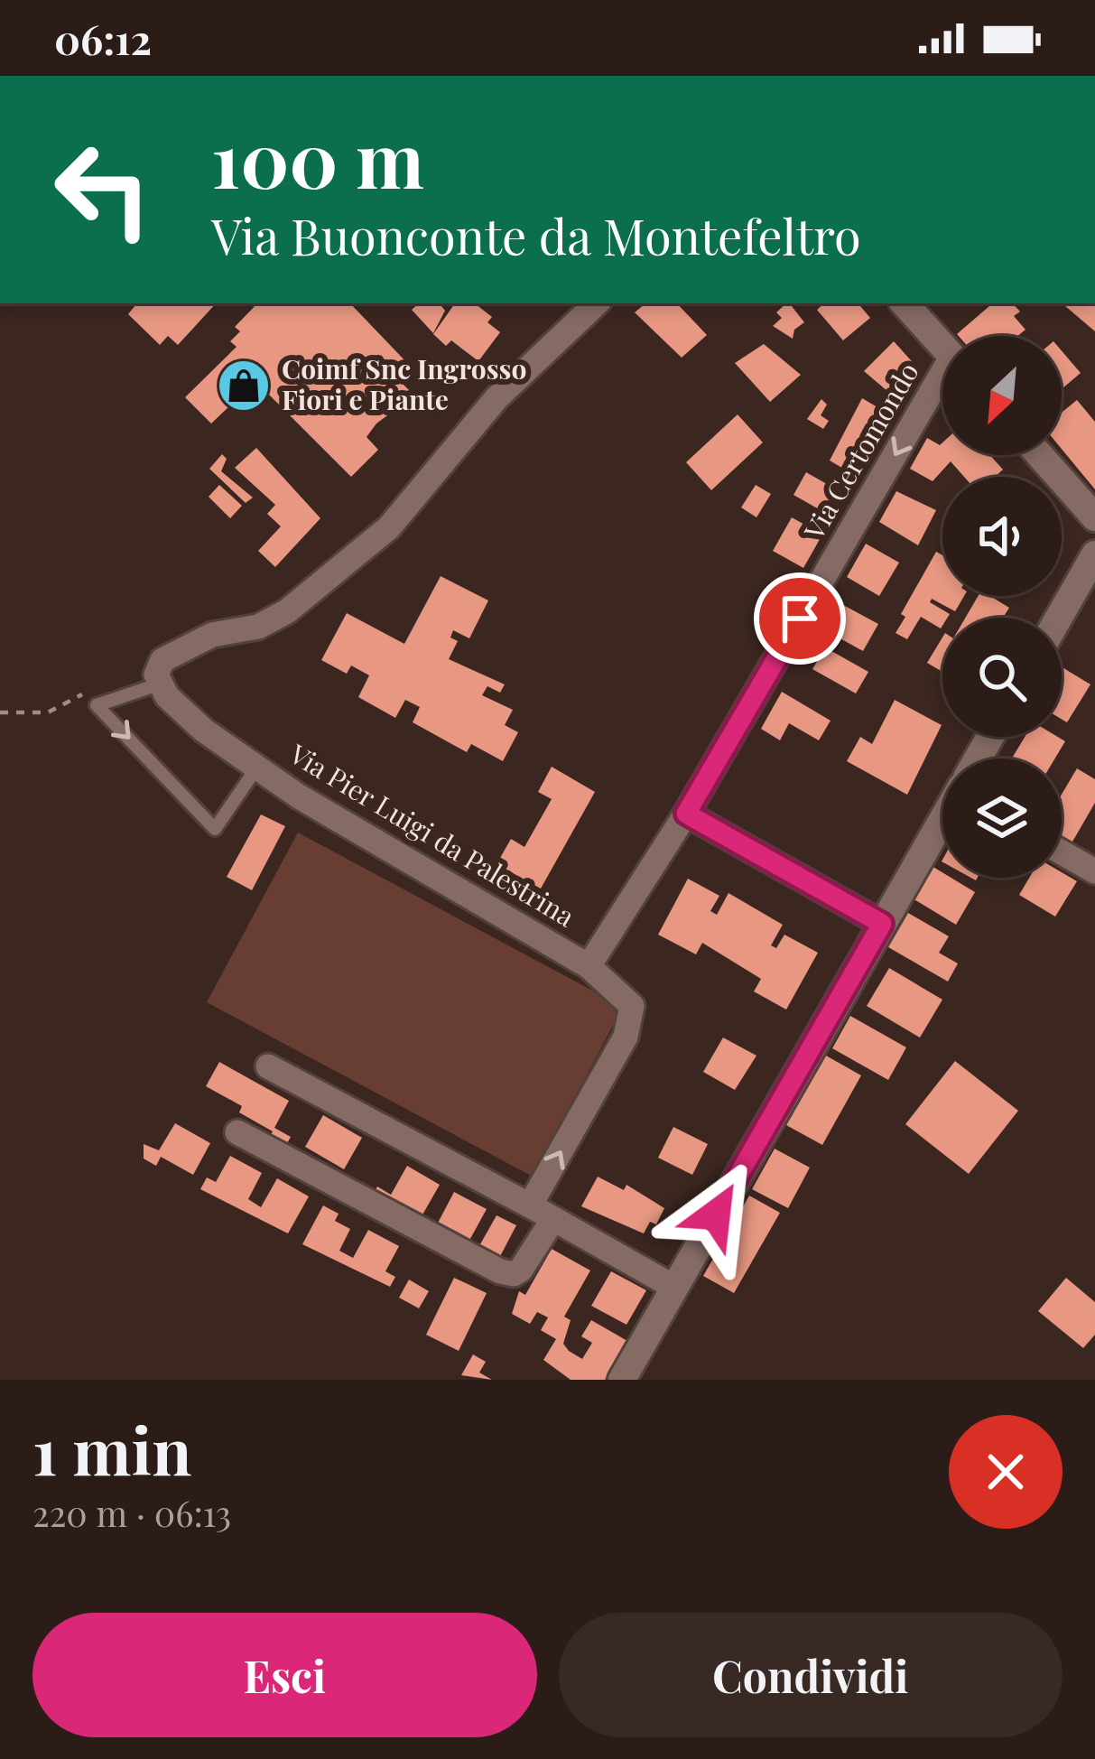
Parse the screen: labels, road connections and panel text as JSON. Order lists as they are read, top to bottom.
{
  "streets": {
    "street": ["Via Certomondo", "Via Pier Luigi da Palestrina"]
  },
  "crossings": [
    ["Via Certomondo", "Via Pier Luigi da Palestrina"]
  ],
  "one_way": ["Via Certomondo"],
  "places": {
    "shop": ["Coimf Snc Ingrosso Fiori e Piante"]
  },
  "north": "bottom left",
  "page": {
    "status": "06:12",
    "turn": ["100 m", "Via Buonconte da Montefeltro"],
    "heading": ["1 min", "220 m · 06:13"],
    "buttons": ["Esci", "Condividi"]
  }
}
